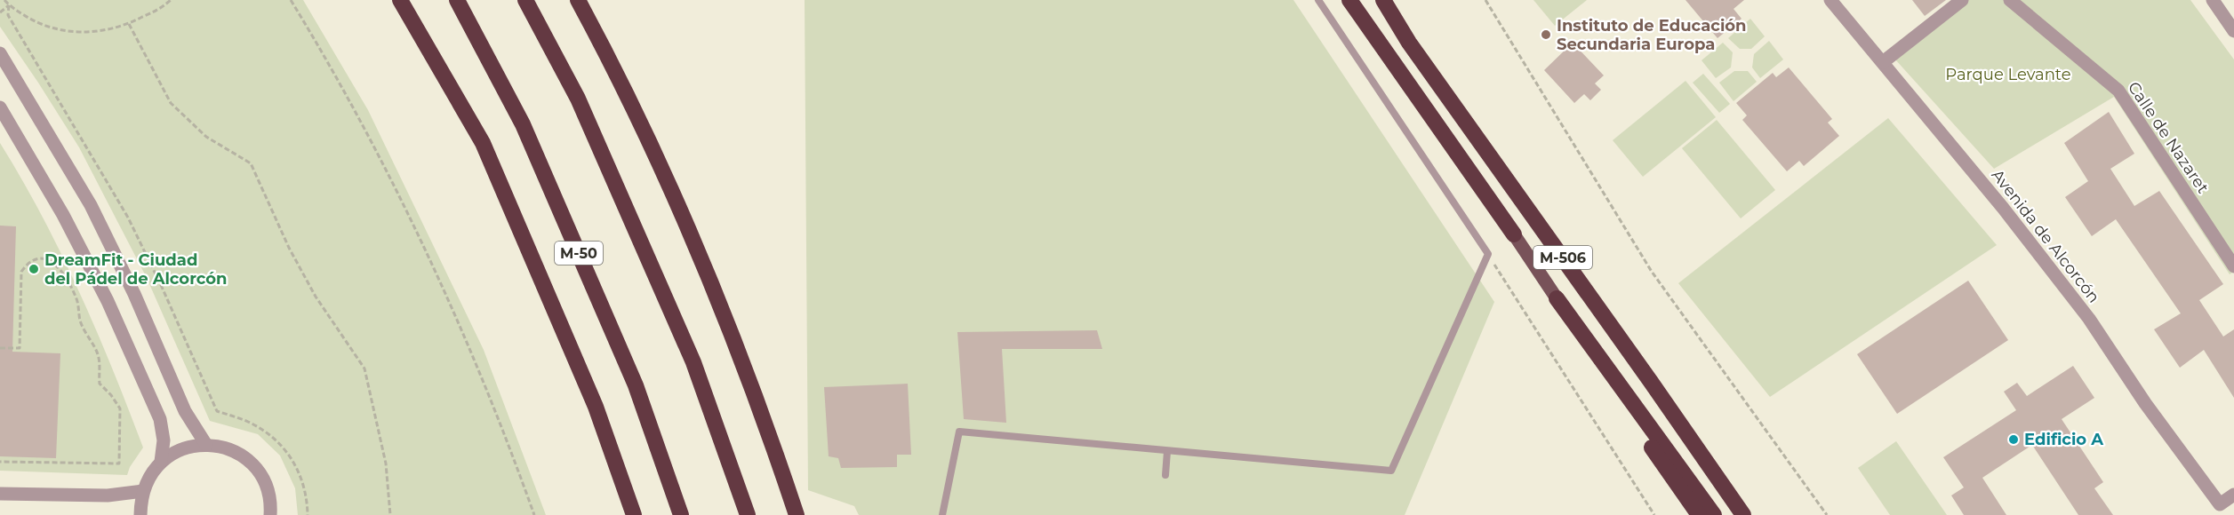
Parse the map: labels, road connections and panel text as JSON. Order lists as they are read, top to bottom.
{
  "streets": {
    "highway": ["M-50", "M-506"],
    "street": ["Calle de Nazaret", "Avenida de Alcorcón"]
  },
  "parks": ["Parque Levante"],
  "places": ["Instituto de Educación Secundaria Europa", "DreamFit - Ciudad del Pádel de Alcorcón", "Edificio A"]
}
